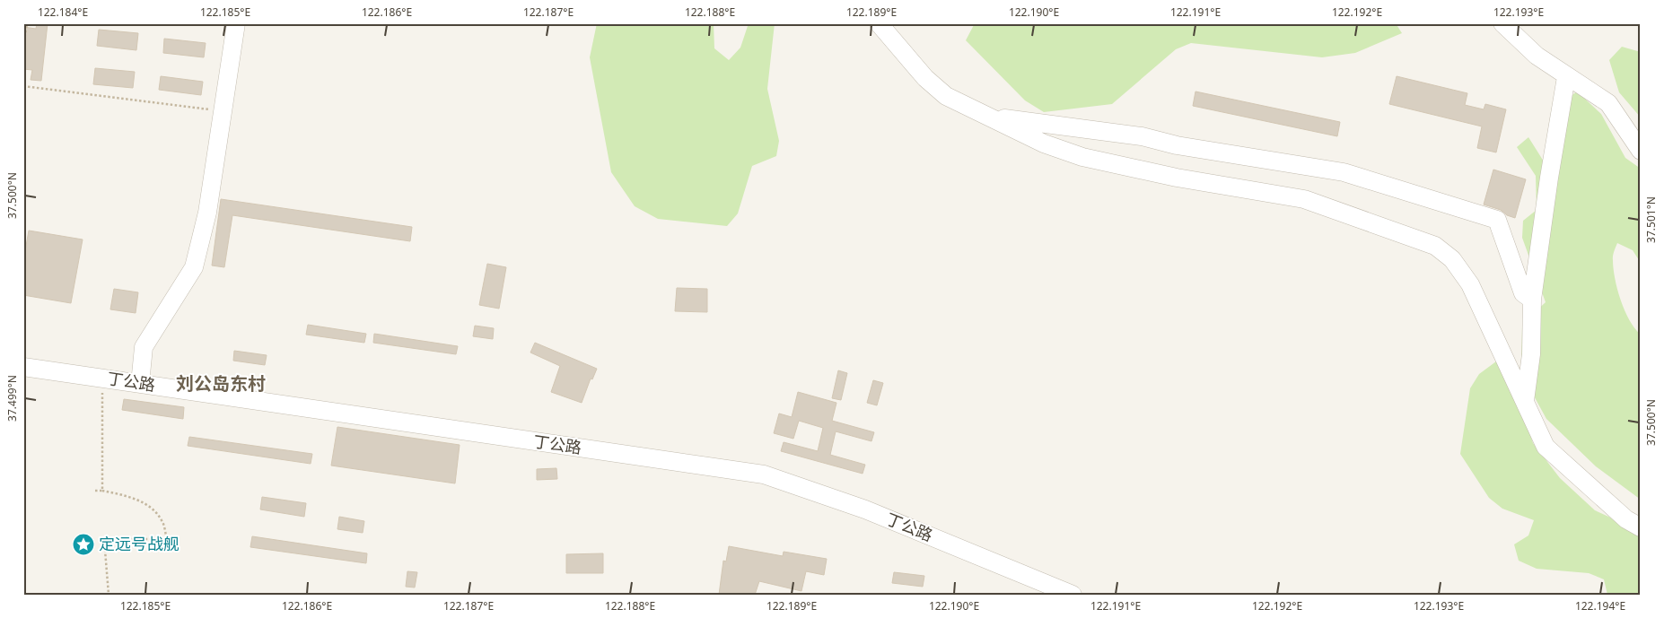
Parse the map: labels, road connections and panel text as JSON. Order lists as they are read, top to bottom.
{
  "streets": {
    "street": ["丁公路"]
  },
  "districts": ["刘公岛东村"],
  "places": {
    "place": ["定远号战舰"]
  },
  "coordinates": [
    "122.184°E",
    "122.185°E",
    "122.186°E",
    "122.187°E",
    "122.188°E",
    "122.189°E",
    "122.190°E",
    "122.191°E",
    "122.192°E",
    "122.193°E",
    "37.500°N",
    "37.501°N",
    "37.499°N",
    "122.194°E"
  ]
}
